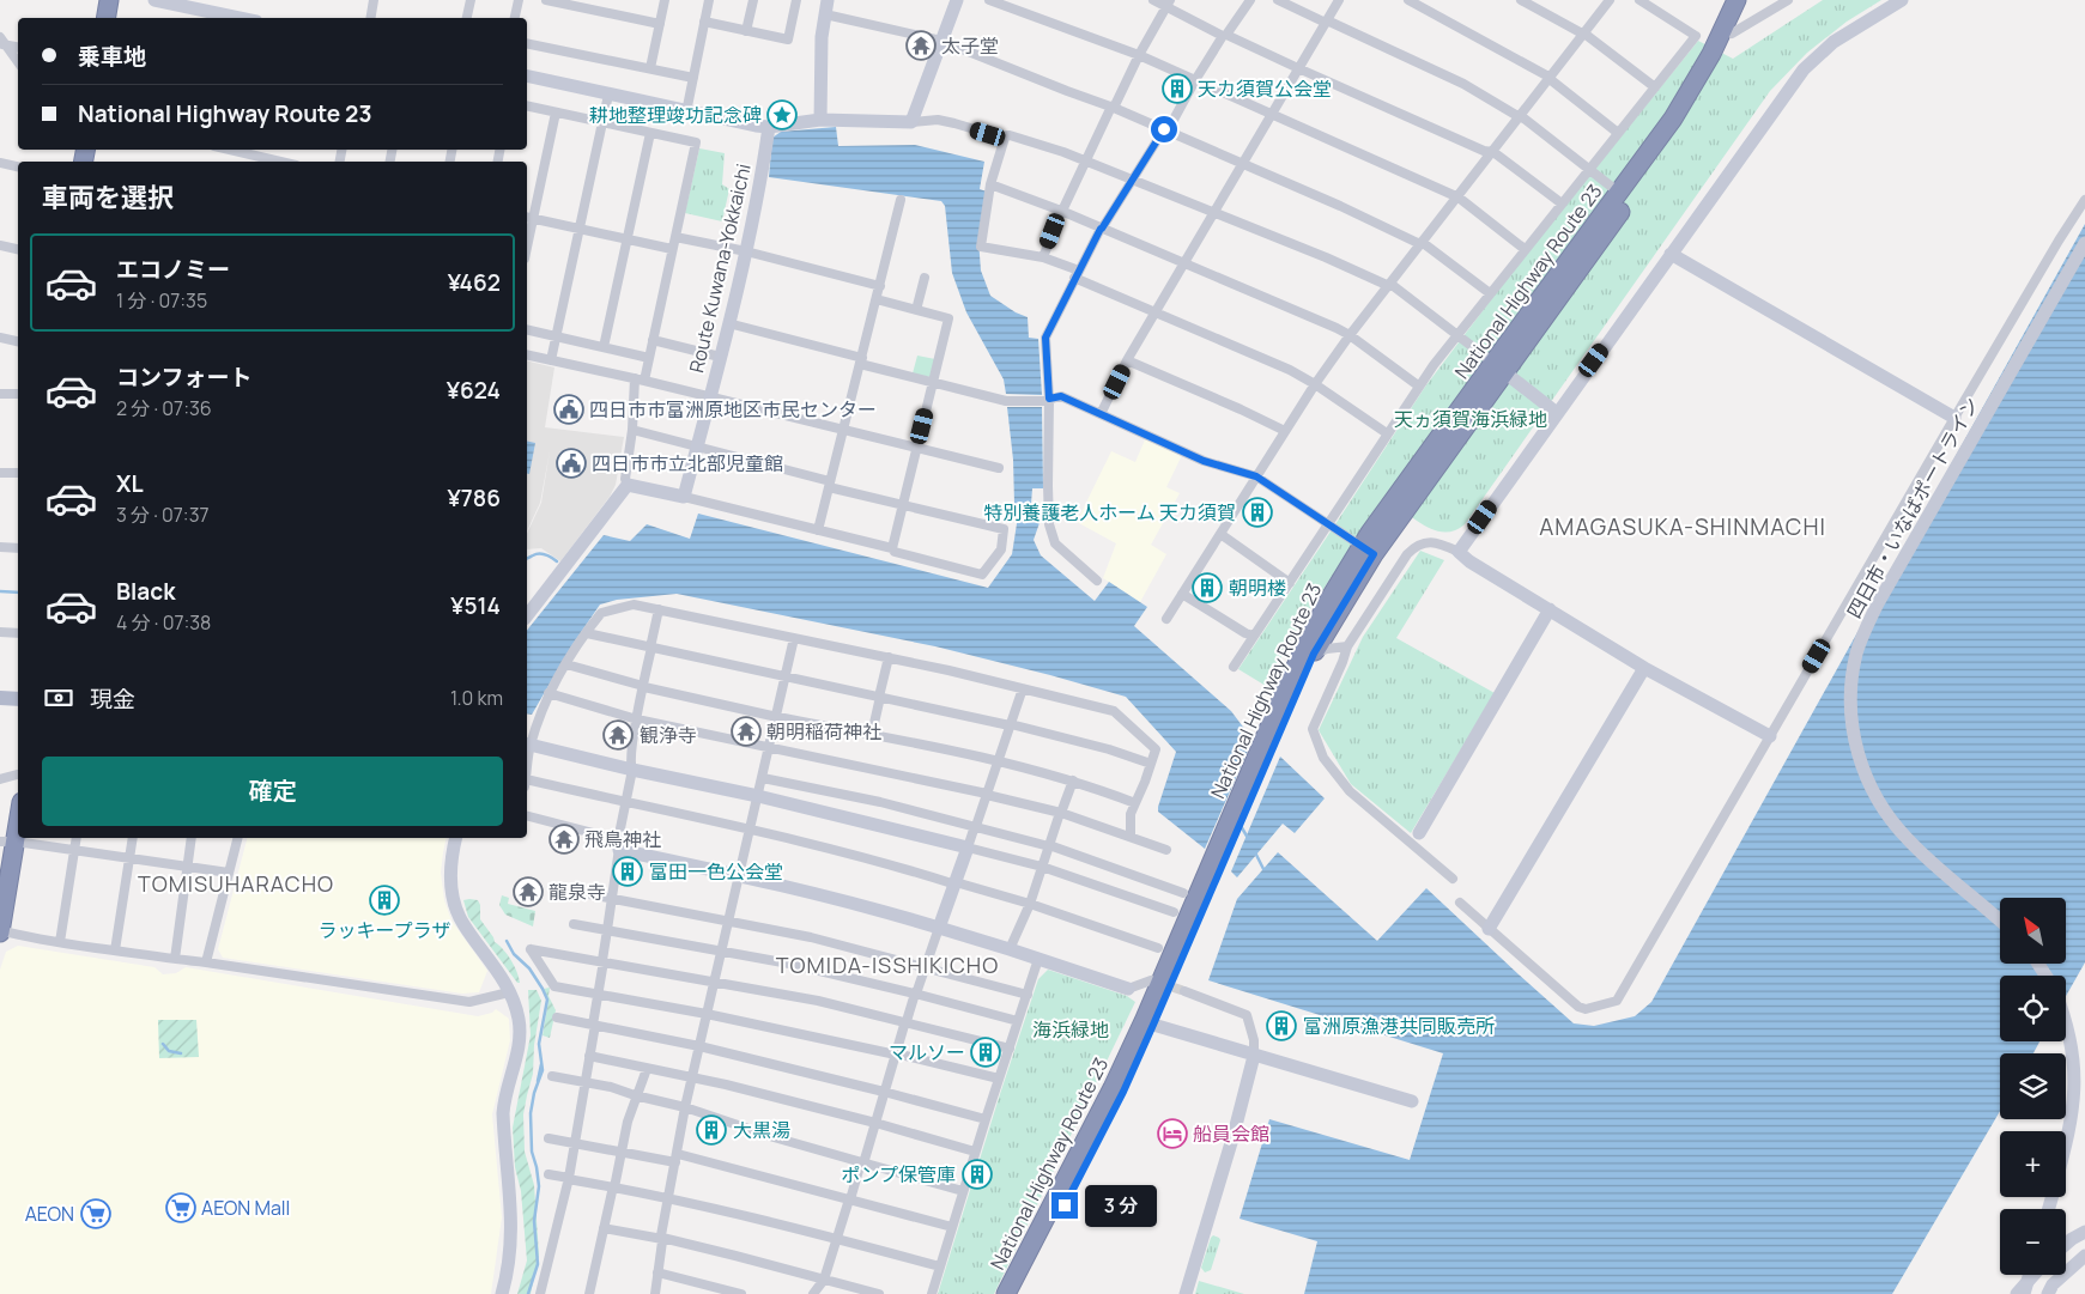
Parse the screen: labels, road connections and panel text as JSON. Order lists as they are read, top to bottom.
{
  "streets": {
    "highway": ["National Highway Route 23"],
    "street": ["Route Kuwana-Yokkaichi", "四日市・いなばポートライン"]
  },
  "districts": ["AMAGASUKA-SHINMACHI", "TOMISUHARACHO", "TOMIDA-ISSHIKICHO"],
  "parks": ["天ヵ須賀海浜緑地", "海浜緑地"],
  "places": {
    "temple": [
      "太子堂",
      "朝明稲荷神社",
      "観浄寺",
      "飛鳥神社",
      "龍泉寺"
    ],
    "building": [
      "天カ須賀公会堂",
      "特別養護老人ホーム 天カ須賀",
      "朝明楼",
      "富田一色公会堂",
      "ラッキープラザ",
      "富洲原漁港共同販売所",
      "マルソー",
      "大黒湯",
      "ポンプ保管庫"
    ],
    "place": ["耕地整理竣功記念碑"],
    "public building": ["四日市市富洲原地区市民センター", "四日市市立北部児童館"],
    "hotel": ["船員会館"],
    "supermarket": ["AEON Mall", "AEON"]
  },
  "north": "top left",
  "page": {
    "banner": ["乗車地", "National Highway Route 23"],
    "heading": "車両を選択",
    "list": [
      {
        "name": "エコノミー",
        "note": "1 分 · 07:35",
        "value": "¥462"
      },
      {
        "name": "コンフォート",
        "note": "2 分 · 07:36",
        "value": "¥624"
      },
      {
        "name": "XL",
        "note": "3 分 · 07:37",
        "value": "¥786"
      },
      {
        "name": "Black",
        "note": "4 分 · 07:38",
        "value": "¥514"
      }
    ],
    "pay": ["現金", "1.0 km"],
    "buttons": "確定",
    "map_buttons": ["+", "−"],
    "bubble": "3 分"
  }
}
